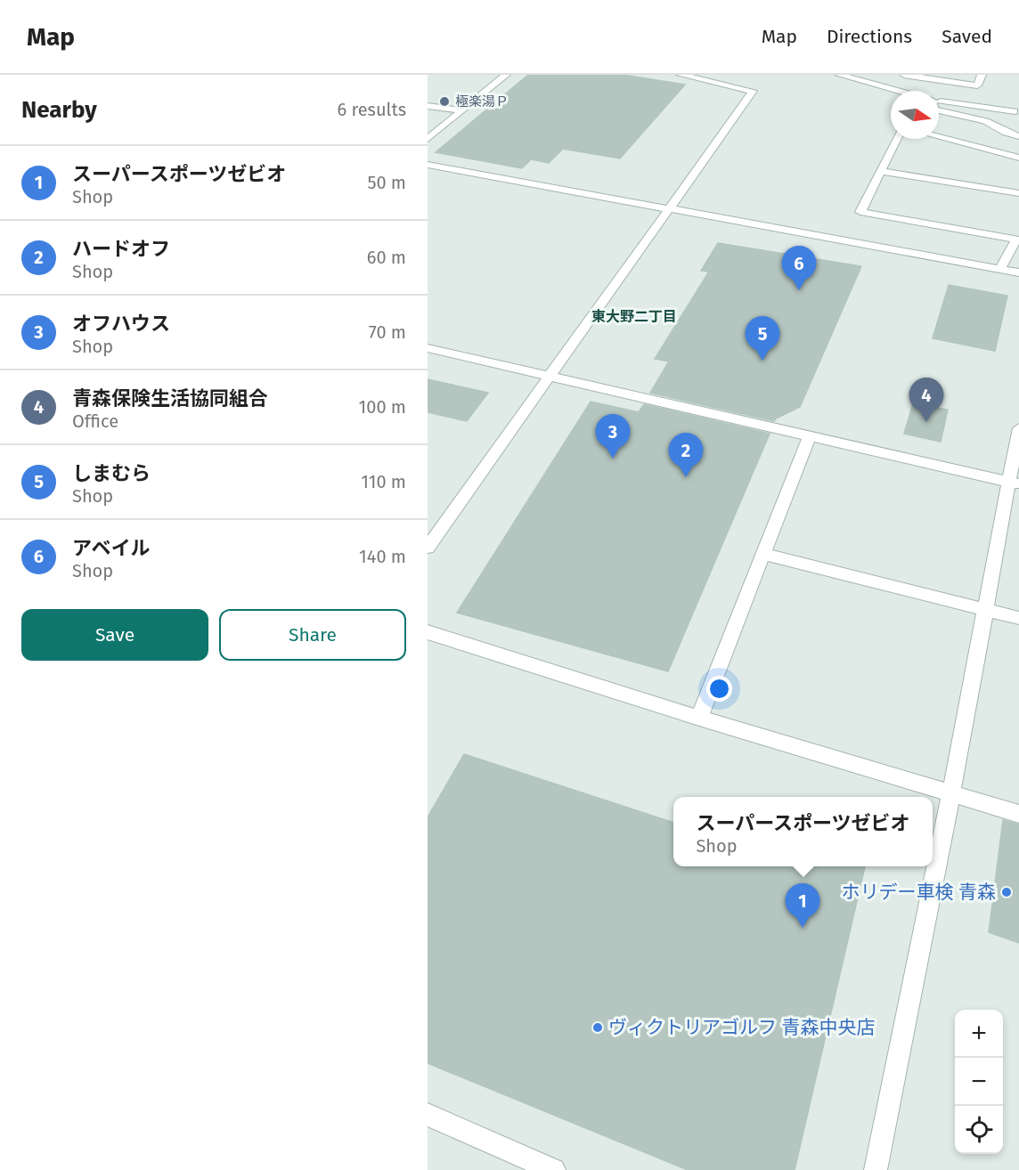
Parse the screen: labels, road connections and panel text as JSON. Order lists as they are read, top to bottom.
{
  "districts": ["東大野二丁目"],
  "places": ["極楽湯Ｐ", "ホリデー車検 青森", "ヴィクトリアゴルフ 青森中央店"],
  "north": "right",
  "page": {
    "header": "Map",
    "nav": ["Map", "Directions", "Saved"],
    "heading": ["Nearby", "6 results"],
    "list": [
      {
        "mark": "1",
        "name": "スーパースポーツゼビオ",
        "note": "Shop",
        "value": "50 m"
      },
      {
        "mark": "2",
        "name": "ハードオフ",
        "note": "Shop",
        "value": "60 m"
      },
      {
        "mark": "3",
        "name": "オフハウス",
        "note": "Shop",
        "value": "70 m"
      },
      {
        "mark": "4",
        "name": "青森保険生活協同組合",
        "note": "Office",
        "value": "100 m"
      },
      {
        "mark": "5",
        "name": "しまむら",
        "note": "Shop",
        "value": "110 m"
      },
      {
        "mark": "6",
        "name": "アベイル",
        "note": "Shop",
        "value": "140 m"
      }
    ],
    "pins": [
      "6",
      "5",
      "4",
      "3",
      "2",
      "1"
    ],
    "buttons": ["Save", "Share"],
    "popup": ["スーパースポーツゼビオ", "Shop"],
    "map_buttons": ["+", "−"]
  }
}
